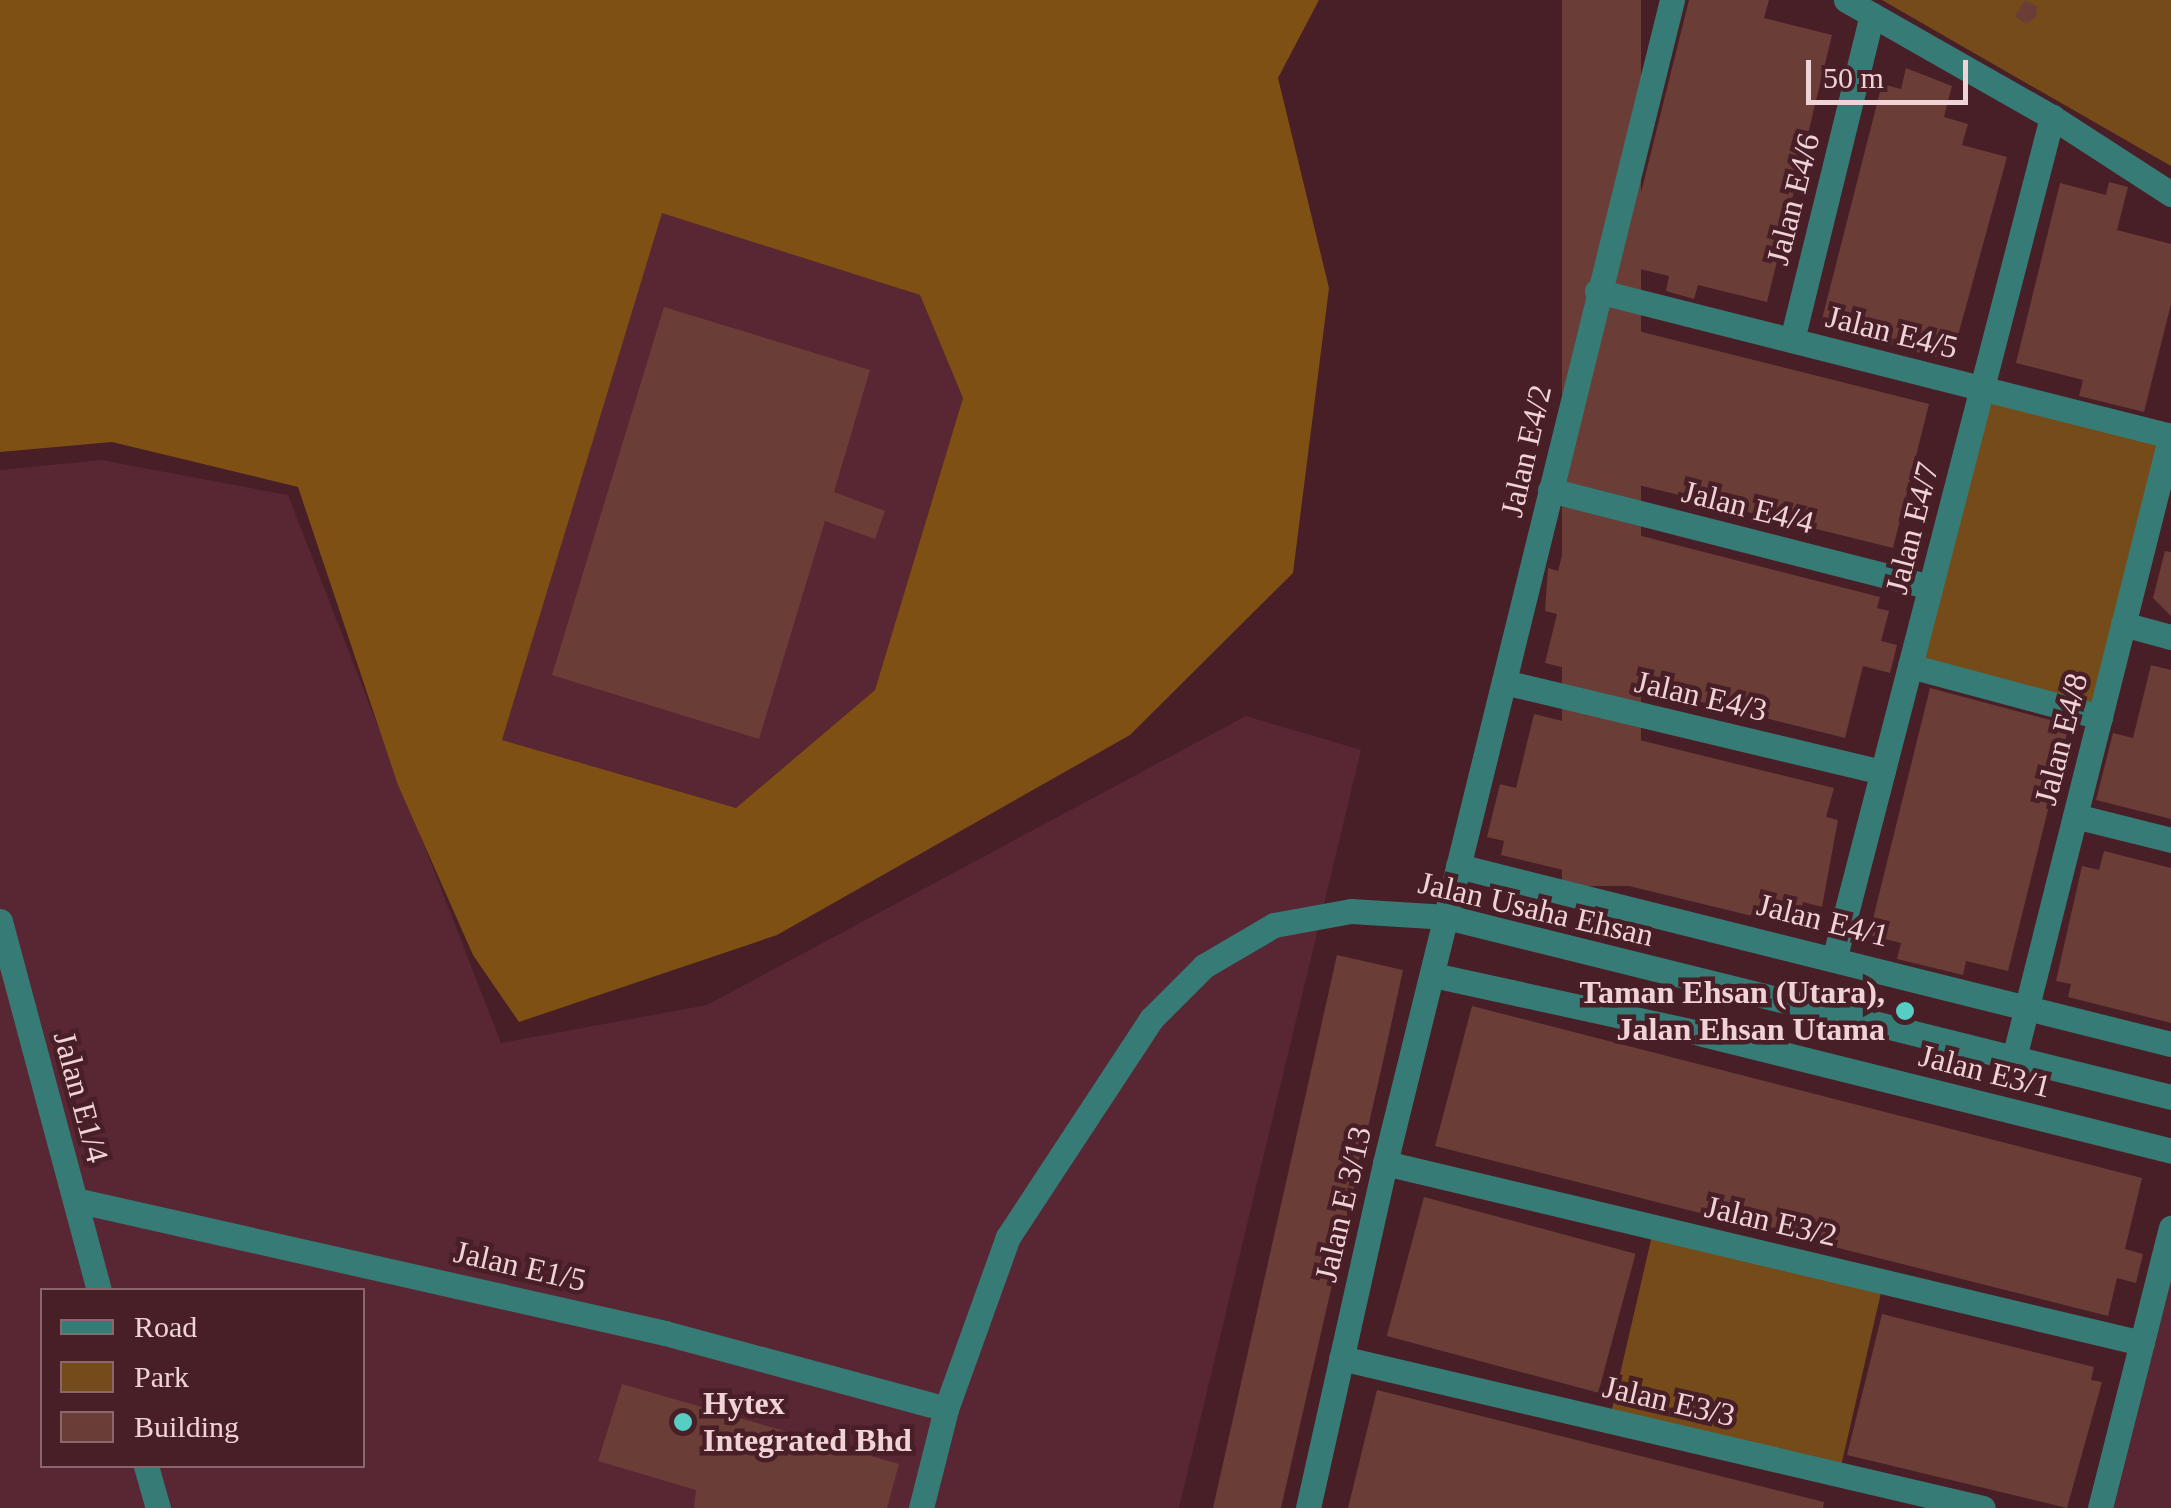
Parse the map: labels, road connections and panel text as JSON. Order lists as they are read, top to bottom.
{
  "streets": {
    "street": [
      "Jalan E4/6",
      "Jalan E4/5",
      "Jalan E4/2",
      "Jalan E4/4",
      "Jalan E4/7",
      "Jalan E4/3",
      "Jalan E4/8",
      "Jalan Usaha Ehsan",
      "Jalan E4/1",
      "Jalan E3/1",
      "Jalan E1/4",
      "Jalan E 3/13",
      "Jalan E3/2",
      "Jalan E1/5",
      "Jalan E3/3"
    ]
  },
  "crossings": [
    ["Jalan E4/6", "Jalan E4/5"],
    ["Jalan E4/5", "Jalan E4/2"],
    ["Jalan E4/5", "Jalan E4/7"],
    ["Jalan E4/5", "Jalan E4/8"],
    ["Jalan E4/2", "Jalan E4/4"],
    ["Jalan E4/2", "Jalan E4/3"],
    ["Jalan E4/2", "Jalan Usaha Ehsan"],
    ["Jalan E4/2", "Jalan E4/1"],
    ["Jalan E4/2", "Jalan E 3/13"],
    ["Jalan E4/4", "Jalan E4/7"],
    ["Jalan E4/7", "Jalan E4/3"],
    ["Jalan E4/7", "Jalan E4/1"],
    ["Jalan E4/8", "Jalan Usaha Ehsan"],
    ["Jalan E4/8", "Jalan E4/1"],
    ["Jalan Usaha Ehsan", "Jalan E 3/13"],
    ["Jalan Usaha Ehsan", "Jalan E1/5"],
    ["Jalan E3/1", "Jalan E 3/13"],
    ["Jalan E1/4", "Jalan E1/5"],
    ["Jalan E 3/13", "Jalan E3/2"],
    ["Jalan E 3/13", "Jalan E3/3"]
  ],
  "places": ["Taman Ehsan (Utara), Jalan Ehsan Utama", "Hytex Integrated Bhd"],
  "legend": ["Road", "Park", "Building"],
  "scale_bar": "50 m"
}
